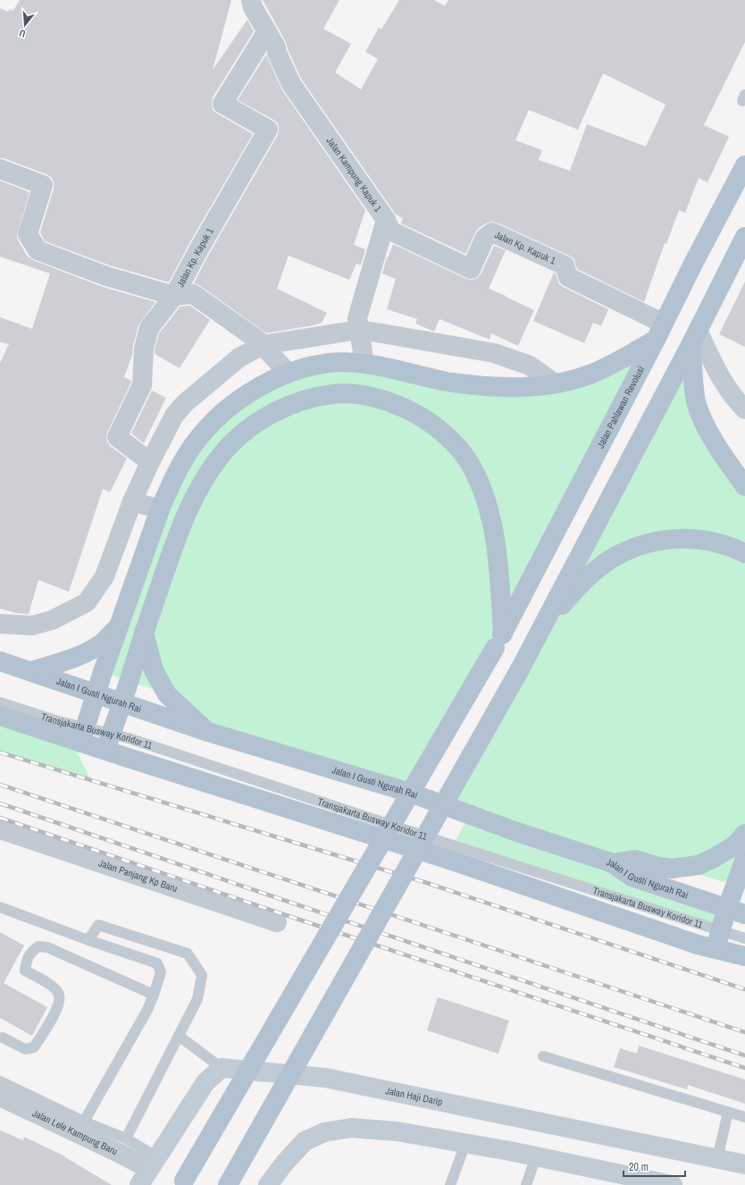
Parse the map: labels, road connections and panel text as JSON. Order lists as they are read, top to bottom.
{
  "streets": {
    "main road": ["Jalan Pahlawan Revolusi", "Jalan I Gusti Ngurah Rai", "Jalan Haji Darip"],
    "street": [
      "Jalan Kampung Kapuk 1",
      "Jalan Kp. Kapuk 1",
      "Jalan Panjang Kp Baru",
      "Jalan Lele Kampung Baru"
    ],
    "lane": ["Transjakarta Busway Koridor 11"]
  },
  "crossings": [
    ["Jalan Kampung Kapuk 1", "Jalan Kp. Kapuk 1"],
    ["Jalan Kp. Kapuk 1", "Jalan Pahlawan Revolusi"],
    ["Jalan Pahlawan Revolusi", "Jalan I Gusti Ngurah Rai"]
  ],
  "scale_bar": "20 m",
  "north": "bottom"
}
